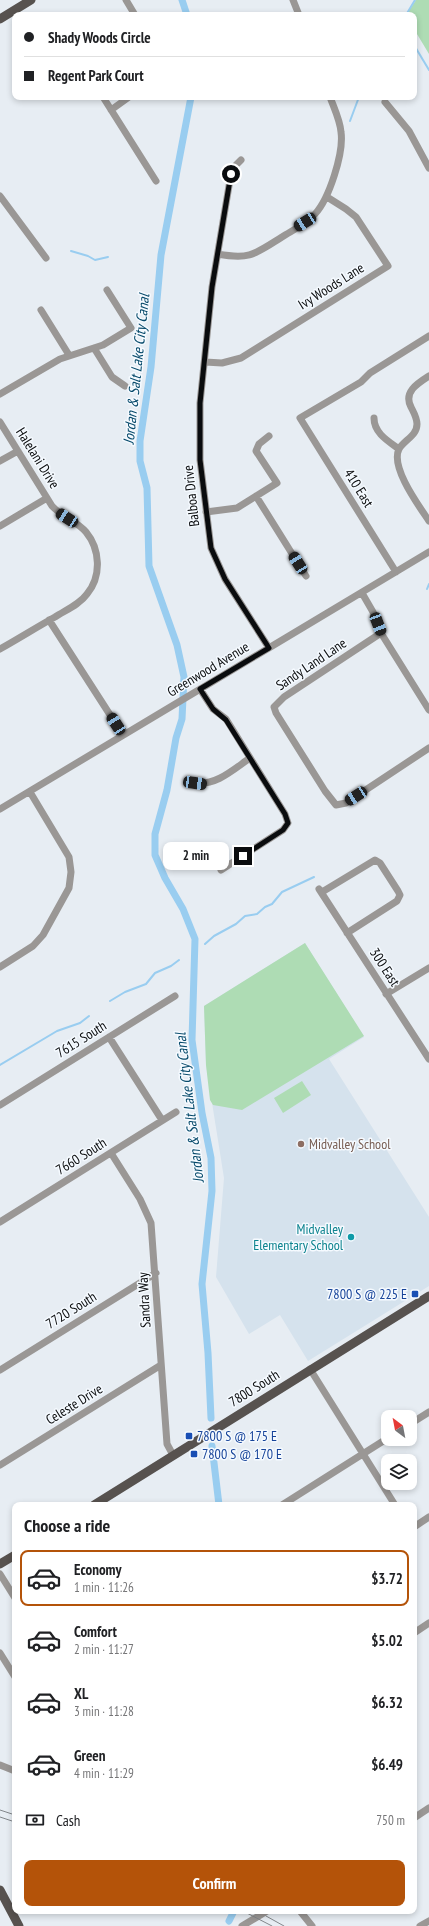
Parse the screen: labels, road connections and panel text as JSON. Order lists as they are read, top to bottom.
{
  "streets": {
    "main road": ["7800 South"],
    "street": [
      "Ivy Woods Lane",
      "Halelani Drive",
      "410 East",
      "Balboa Drive",
      "Sandy Land Lane",
      "Greenwood Avenue",
      "300 East",
      "7615 South",
      "7660 South",
      "Sandra Way",
      "7720 South",
      "Celeste Drive"
    ]
  },
  "crossings": [
    ["Ivy Woods Lane", "Balboa Drive"],
    ["410 East", "Greenwood Avenue"],
    ["Balboa Drive", "Greenwood Avenue"],
    ["7660 South", "Sandra Way"],
    ["Sandra Way", "7720 South"],
    ["Sandra Way", "7800 South"],
    ["Sandra Way", "Celeste Drive"]
  ],
  "water": ["Jordan & Salt Lake City Canal"],
  "places": {
    "other": ["Midvalley School", "Midvalley Elementary School"],
    "transit": ["7800 S @ 225 E", "7800 S @ 175 E", "7800 S @ 170 E"]
  },
  "north": "top left",
  "page": {
    "banner": ["Shady Woods Circle", "Regent Park Court"],
    "bubble": "2 min",
    "heading": "Choose a ride",
    "list": [
      {
        "name": "Economy",
        "note": "1 min · 11:26",
        "value": "$3.72"
      },
      {
        "name": "Comfort",
        "note": "2 min · 11:27",
        "value": "$5.02"
      },
      {
        "name": "XL",
        "note": "3 min · 11:28",
        "value": "$6.32"
      },
      {
        "name": "Green",
        "note": "4 min · 11:29",
        "value": "$6.49"
      }
    ],
    "pay": ["Cash", "750 m"],
    "buttons": "Confirm"
  }
}
